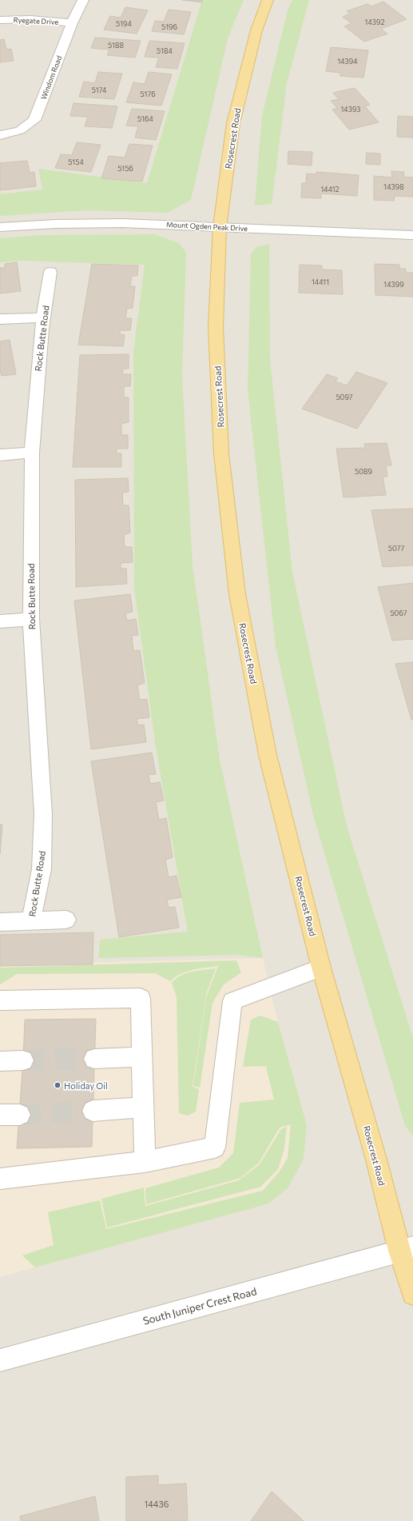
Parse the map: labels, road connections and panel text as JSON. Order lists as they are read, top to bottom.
{
  "streets": {
    "main road": ["Rosecrest Road"],
    "street": [
      "Ryegate Drive",
      "Windom Road",
      "Mount Ogden Peak Drive",
      "Rock Butte Road",
      "South Juniper Crest Road"
    ]
  },
  "crossings": [
    ["Ryegate Drive", "Windom Road"],
    ["Rosecrest Road", "Mount Ogden Peak Drive"],
    ["Rosecrest Road", "South Juniper Crest Road"]
  ],
  "places": ["Holiday Oil"],
  "house_numbers": [
    "14392",
    "5194",
    "5196",
    "5188",
    "5184",
    "14394",
    "5174",
    "5176",
    "14393",
    "5164",
    "5154",
    "5156",
    "14398",
    "14412",
    "14411",
    "14399",
    "5097",
    "5089",
    "5077",
    "5067",
    "14436"
  ]
}
